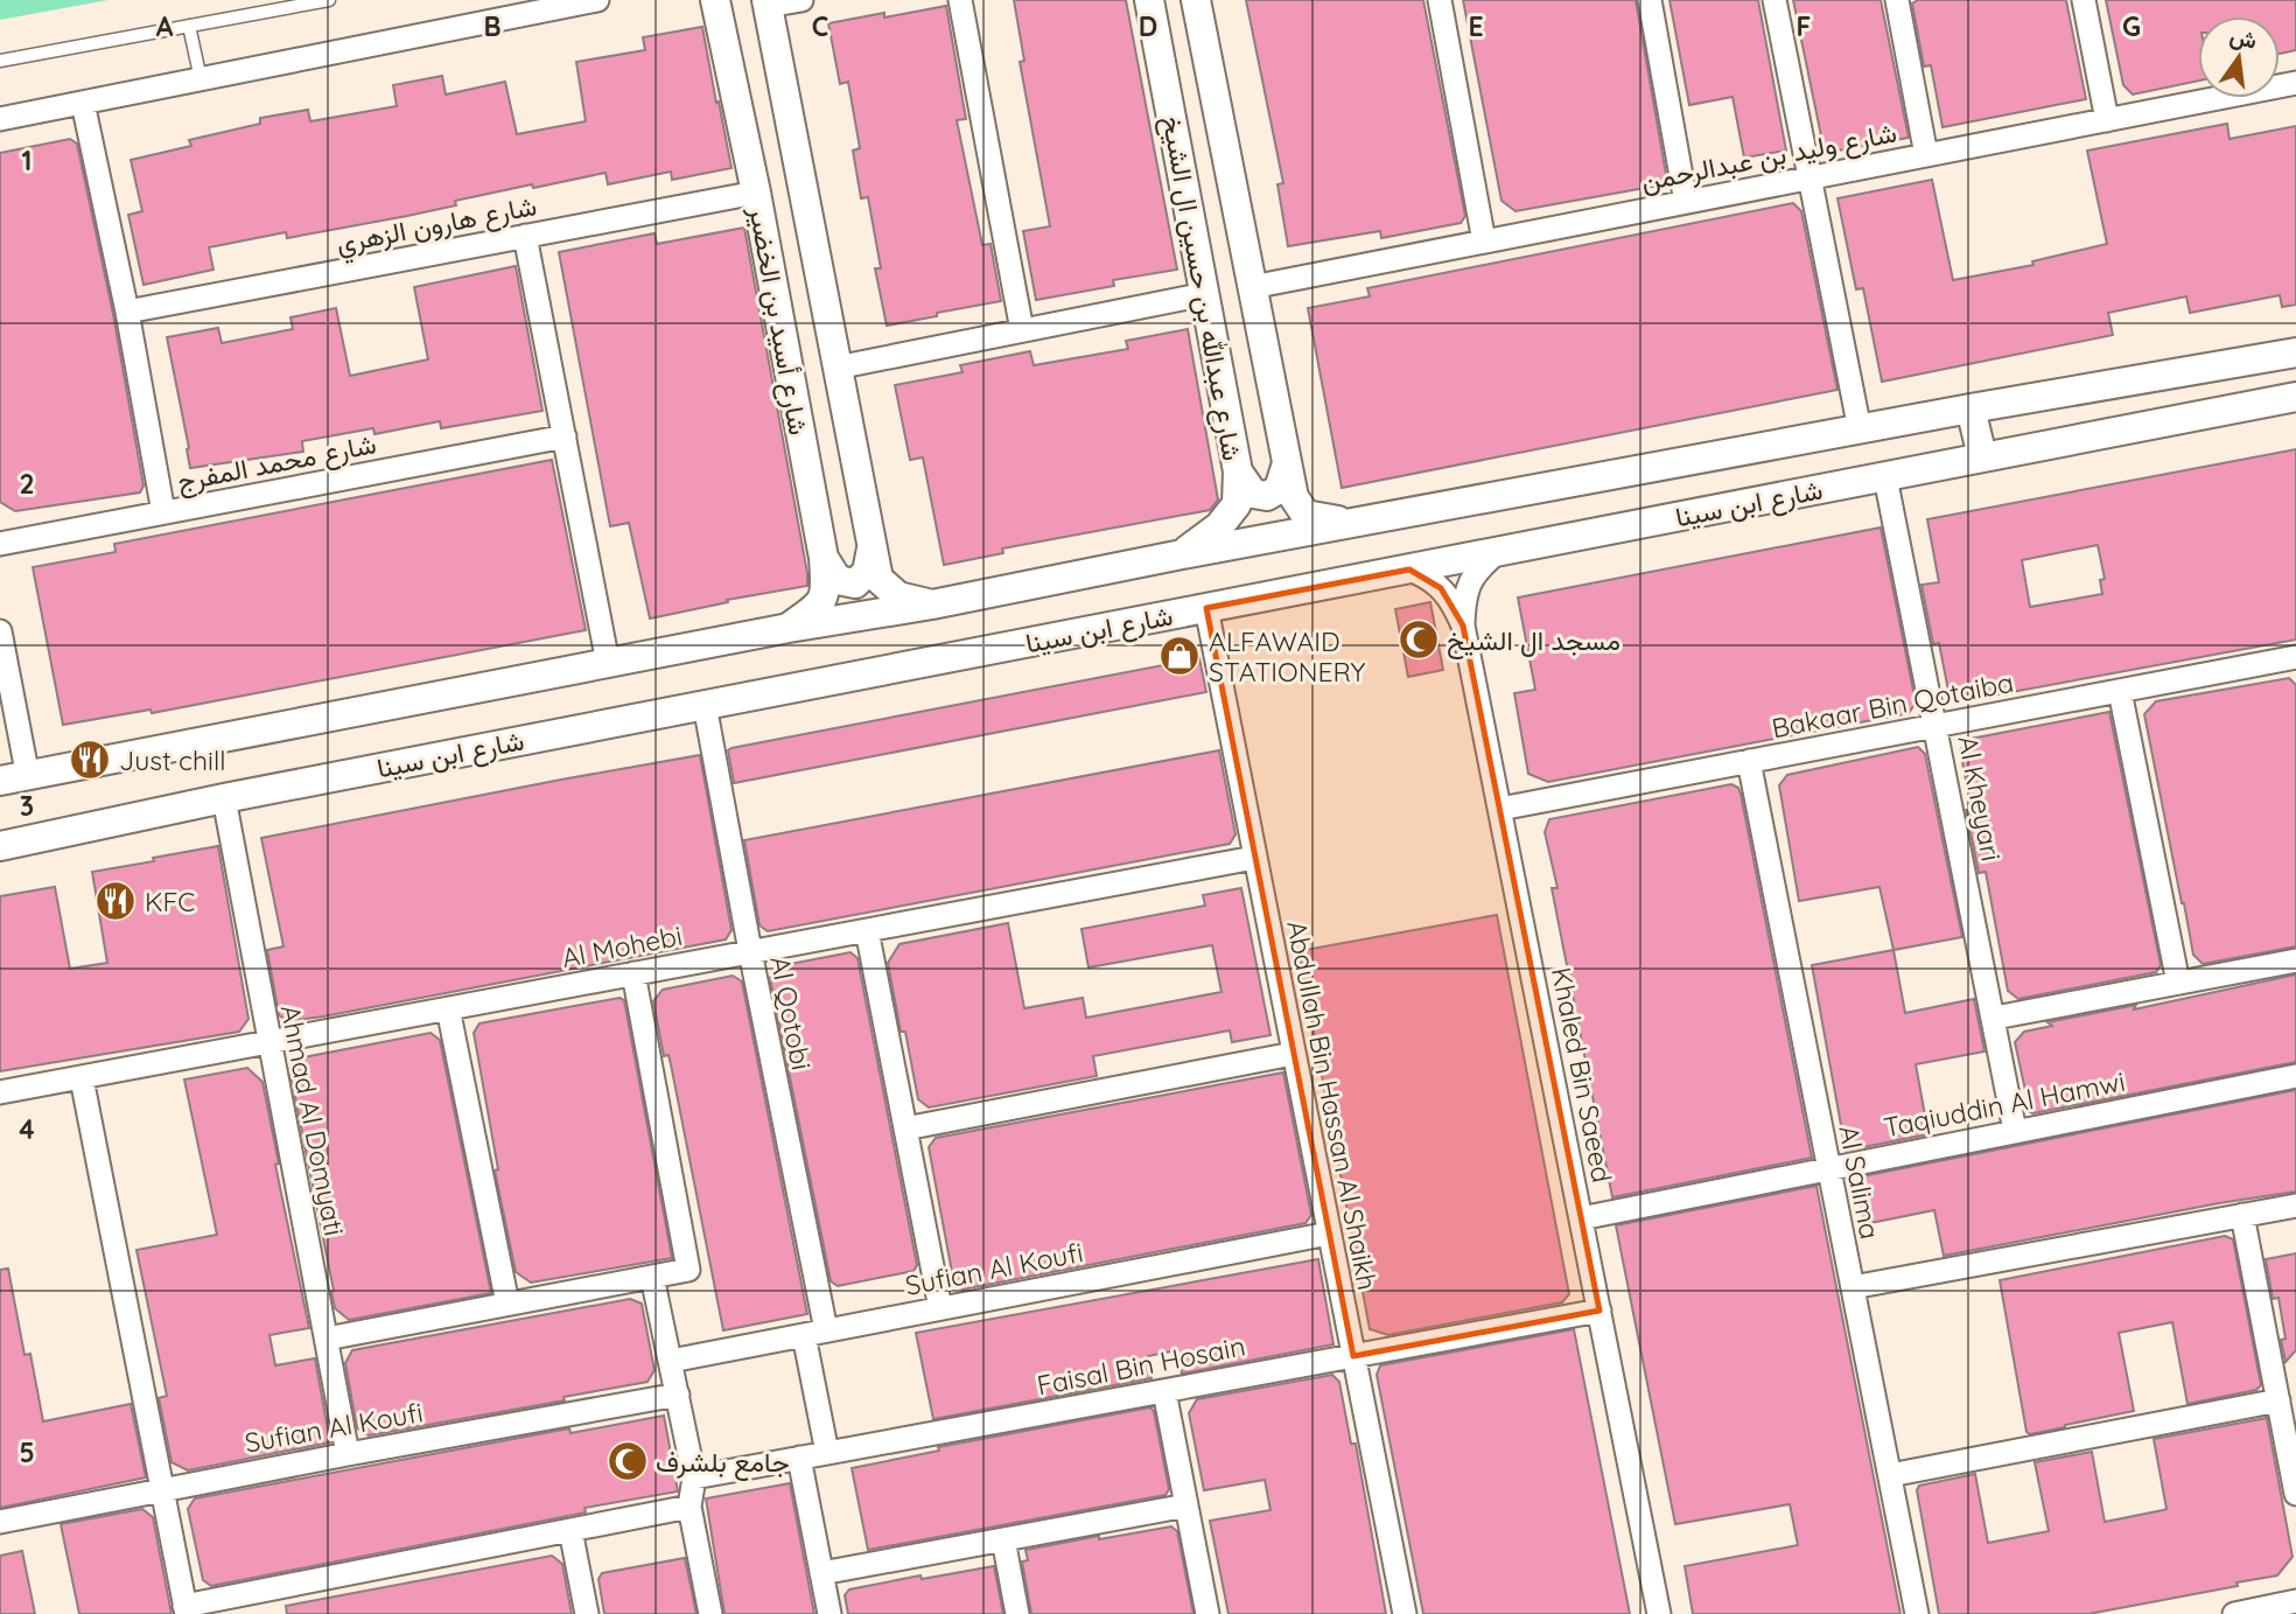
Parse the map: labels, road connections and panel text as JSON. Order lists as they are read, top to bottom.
{
  "streets": {
    "street": [
      "شارع وليد بن عبدالرحمن",
      "شارع هارون الزهري",
      "شارع عبدالله بن حسين ال الشيخ",
      "شارع أسيد بن الخضير",
      "شارع محمد المفرج",
      "شارع ابن سينا",
      "Bakaar Bin Qotaiba",
      "Al Kheyari",
      "Al Mohebi",
      "Al Qotobi",
      "Khaled Bin Saeed",
      "Taqiuddin Al Hamwi",
      "Abdullah Bin Hassan Al Shaikh",
      "Ahmad Al Domyati",
      "Al Salima",
      "Sufian Al Koufi",
      "Faisal Bin Hosain"
    ]
  },
  "crossings": [
    ["شارع وليد بن عبدالرحمن", "شارع عبدالله بن حسين ال الشيخ"],
    ["شارع هارون الزهري", "شارع أسيد بن الخضير"],
    ["شارع عبدالله بن حسين ال الشيخ", "شارع ابن سينا"],
    ["شارع أسيد بن الخضير", "شارع ابن سينا"],
    ["شارع ابن سينا", "Al Kheyari"],
    ["شارع ابن سينا", "Al Qotobi"],
    ["شارع ابن سينا", "Khaled Bin Saeed"],
    ["شارع ابن سينا", "Abdullah Bin Hassan Al Shaikh"],
    ["شارع ابن سينا", "Ahmad Al Domyati"],
    ["Bakaar Bin Qotaiba", "Al Kheyari"],
    ["Bakaar Bin Qotaiba", "Khaled Bin Saeed"],
    ["Bakaar Bin Qotaiba", "Al Salima"],
    ["Al Kheyari", "Taqiuddin Al Hamwi"],
    ["Al Mohebi", "Al Qotobi"],
    ["Al Mohebi", "Abdullah Bin Hassan Al Shaikh"],
    ["Al Mohebi", "Ahmad Al Domyati"],
    ["Al Qotobi", "Sufian Al Koufi"],
    ["Al Qotobi", "Faisal Bin Hosain"],
    ["Khaled Bin Saeed", "Taqiuddin Al Hamwi"],
    ["Khaled Bin Saeed", "Faisal Bin Hosain"],
    ["Taqiuddin Al Hamwi", "Al Salima"],
    ["Abdullah Bin Hassan Al Shaikh", "Sufian Al Koufi"],
    ["Abdullah Bin Hassan Al Shaikh", "Faisal Bin Hosain"],
    ["Ahmad Al Domyati", "Sufian Al Koufi"]
  ],
  "places": {
    "mosque": ["مسجد ال الشيخ", "جامع بلشرف"],
    "shop": ["ALFAWAID STATIONERY"],
    "restaurant": ["Just chill", "KFC"]
  },
  "north": "top",
  "grid": {
    "columns": [
      "A",
      "B",
      "C",
      "D",
      "E",
      "F",
      "G"
    ],
    "rows": [
      "1",
      "2",
      "3",
      "4",
      "5"
    ]
  }
}
